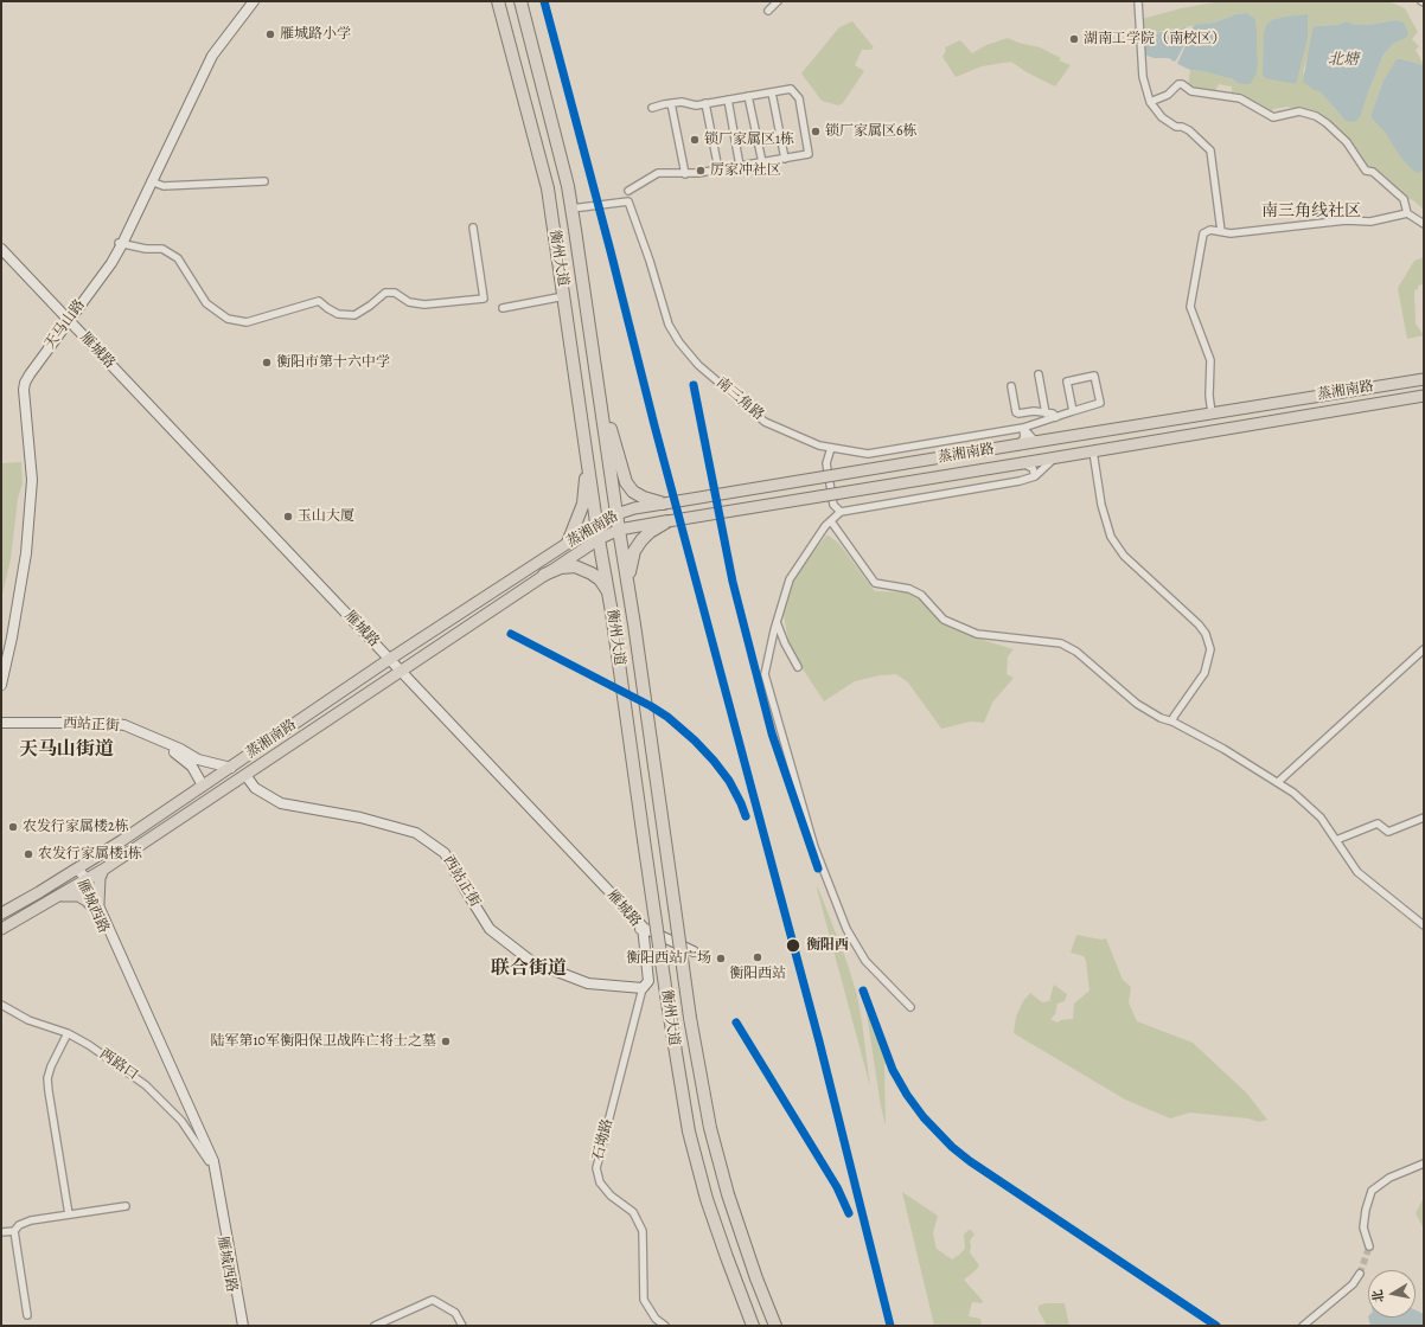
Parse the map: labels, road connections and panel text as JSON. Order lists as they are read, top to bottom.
{
  "streets": {
    "highway": ["衡州大道"],
    "main road": ["蒸湘南路"],
    "street": [
      "天马山路",
      "雁城路",
      "南三角路",
      "西站正街",
      "雁城西路",
      "两路口",
      "石坳路"
    ]
  },
  "crossings": [
    ["衡州大道", "蒸湘南路"],
    ["衡州大道", "南三角路"],
    ["天马山路", "雁城路"],
    ["雁城路", "蒸湘南路"],
    ["雁城路", "西站正街"],
    ["雁城路", "石坳路"],
    ["蒸湘南路", "西站正街"],
    ["蒸湘南路", "雁城西路"],
    ["西站正街", "石坳路"],
    ["雁城西路", "两路口"]
  ],
  "districts": ["南三角线社区", "天马山街道", "联合街道"],
  "water": ["北塘"],
  "places": [
    "雁城路小学",
    "湖南工学院（南校区）",
    "锁厂家属区6栋",
    "锁厂家属区1栋",
    "厉家冲社区",
    "衡阳市第十六中学",
    "玉山大厦",
    "农发行家属楼2栋",
    "农发行家属楼1栋",
    "衡阳西",
    "衡阳西站",
    "衡阳西站广场",
    "陆军第10军衡阳保卫战阵亡将士之墓"
  ],
  "north": "left"
}
